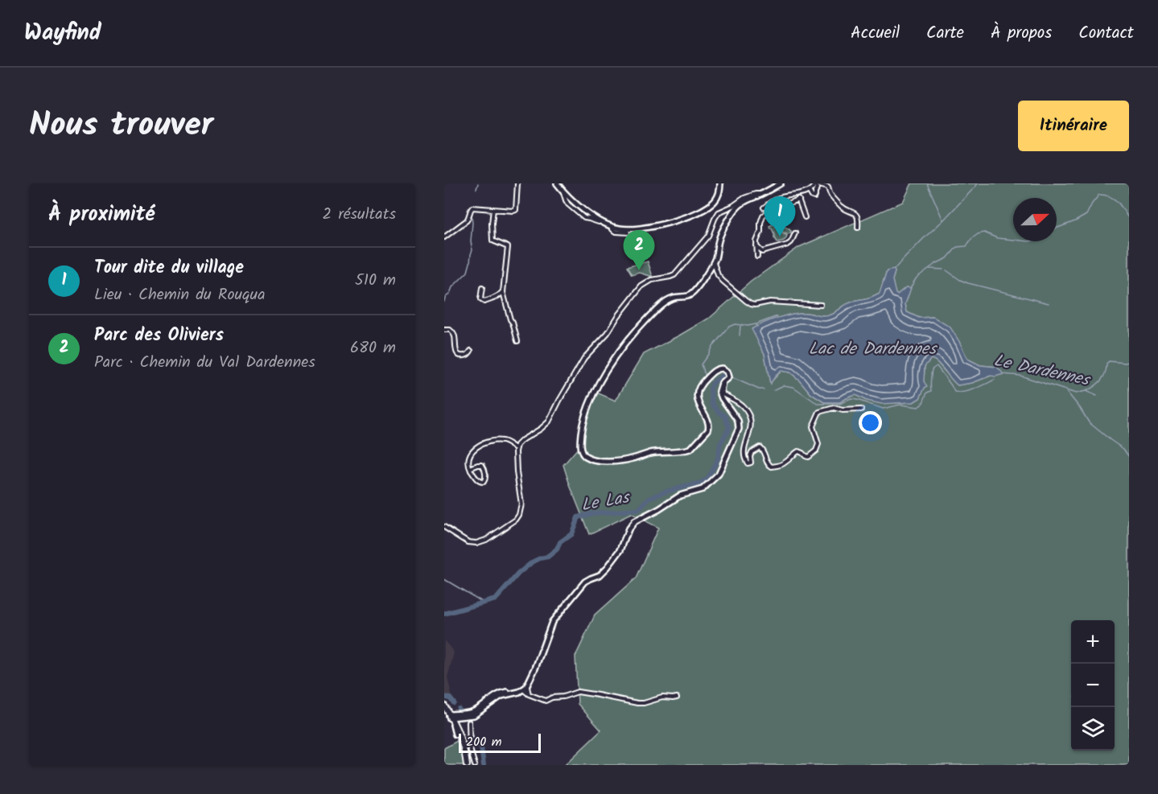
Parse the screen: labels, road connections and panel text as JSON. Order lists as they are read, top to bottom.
{
  "water": ["Lac de Dardennes", "Le Dardennes", "Le Las"],
  "scale_bar": "200 m",
  "north": "right",
  "page": {
    "header": "Wayfind",
    "nav": [
      "Accueil",
      "Carte",
      "À propos",
      "Contact"
    ],
    "title": "Nous trouver",
    "buttons": "Itinéraire",
    "heading": ["À proximité", "2 résultats"],
    "pins": ["1", "2"],
    "list": [
      {
        "mark": "1",
        "name": "Tour dite du village",
        "note": "Lieu · Chemin du Rouqua",
        "value": "510 m"
      },
      {
        "mark": "2",
        "name": "Parc des Oliviers",
        "note": "Parc · Chemin du Val Dardennes",
        "value": "680 m"
      }
    ],
    "map_buttons": ["+", "−"],
    "scale": "200 m"
  }
}
